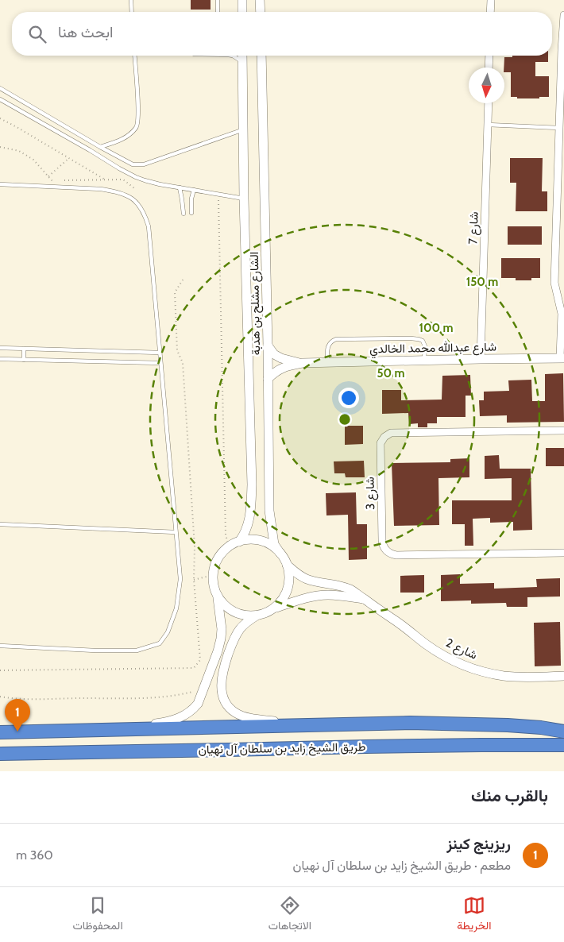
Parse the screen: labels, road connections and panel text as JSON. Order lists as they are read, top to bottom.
{
  "streets": {
    "highway": ["طريق الشيخ زايد بن سلطان آل نهيان"],
    "street": [
      "شارع 7",
      "الشارع مشلح بن هدبة",
      "شارع عبدالله محمد الخالدي",
      "شارع 3",
      "شارع 2"
    ]
  },
  "crossings": [
    ["شارع 7", "شارع عبدالله محمد الخالدي"],
    ["الشارع مشلح بن هدبة", "شارع عبدالله محمد الخالدي"],
    ["الشارع مشلح بن هدبة", "شارع 2"]
  ],
  "north": "bottom",
  "page": {
    "search": "ابحث هنا",
    "pins": "1",
    "heading": "بالقرب منك",
    "list": [
      {
        "mark": "1",
        "name": "ريزينج كينز",
        "note": "مطعم · طريق الشيخ زايد بن سلطان آل نهيان",
        "value": "360 m"
      }
    ],
    "nav": ["الخريطة", "الاتجاهات", "المحفوظات"]
  },
  "rings": ["150 m", "100 m", "50 m"]
}
